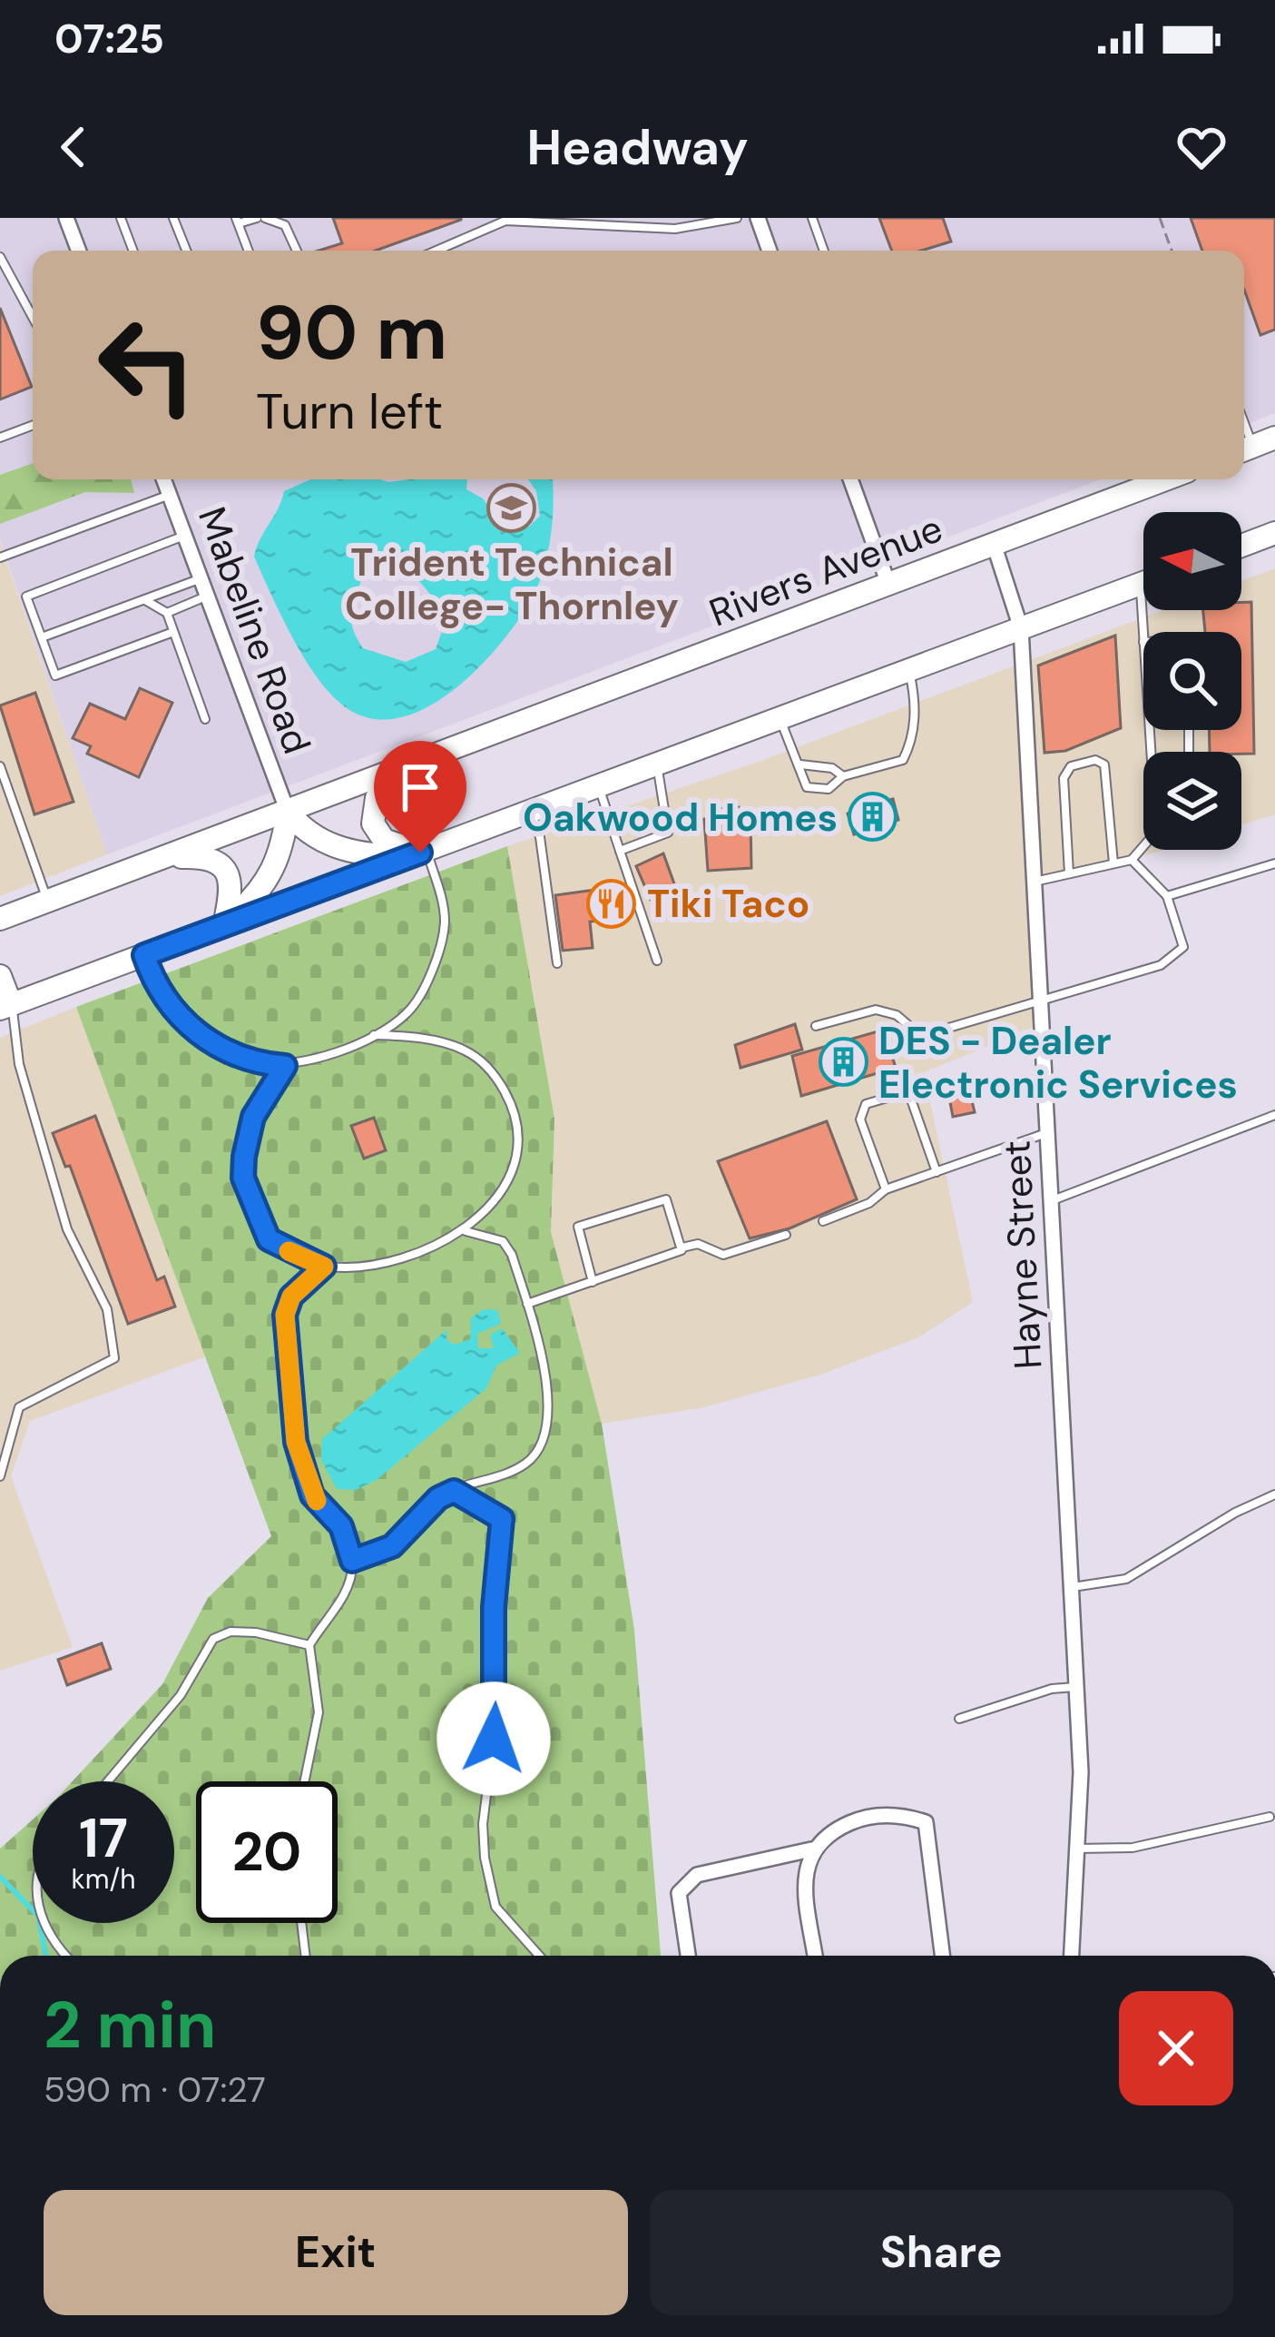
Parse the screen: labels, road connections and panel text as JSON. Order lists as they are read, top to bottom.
{
  "streets": {
    "main road": ["Rivers Avenue"],
    "street": ["Mabeline Road", "Hayne Street"]
  },
  "crossings": [
    ["Rivers Avenue", "Mabeline Road"],
    ["Rivers Avenue", "Hayne Street"]
  ],
  "places": {
    "school or university": ["Trident Technical College- Thornley"],
    "building": ["Oakwood Homes", "DES - Dealer Electronic Services"],
    "restaurant": ["Tiki Taco"]
  },
  "north": "left",
  "page": {
    "status": "07:25",
    "header": "Headway",
    "turn": ["90 m", "Turn left"],
    "speed": "17 km/h",
    "limit": "20",
    "heading": ["2 min", "590 m · 07:27"],
    "buttons": ["Exit", "Share"]
  }
}
